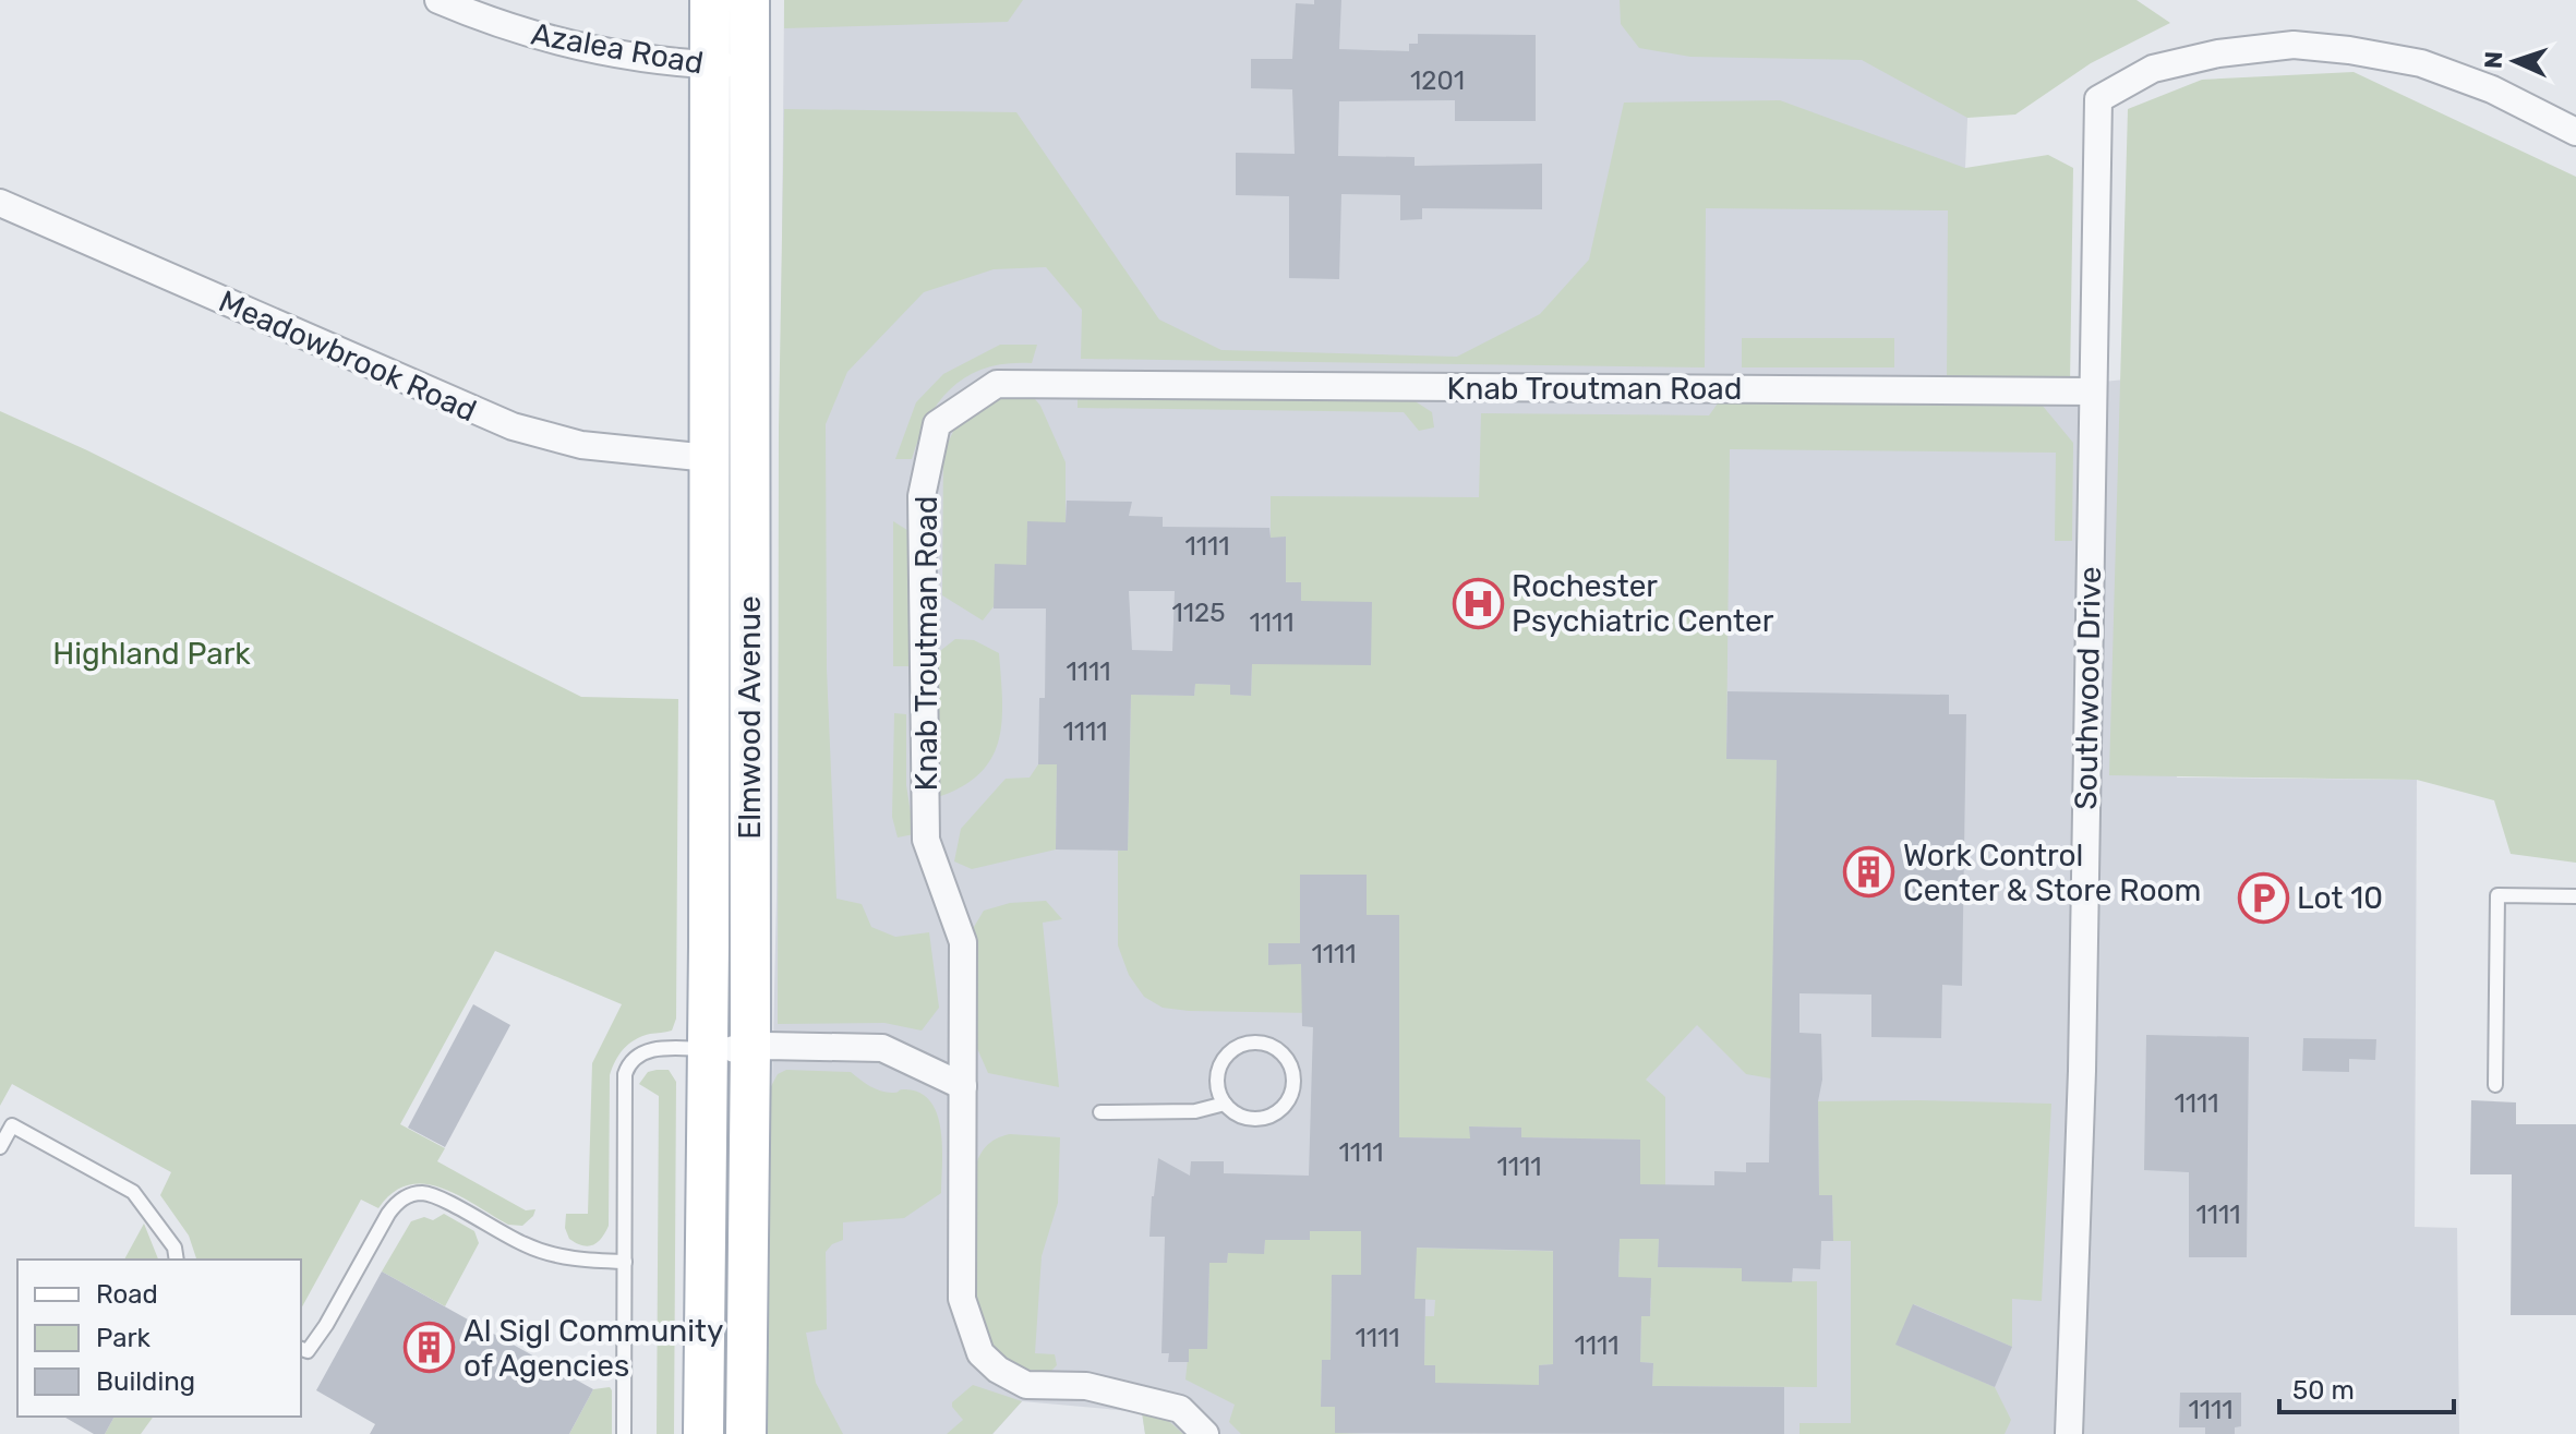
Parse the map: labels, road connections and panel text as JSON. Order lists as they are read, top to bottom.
{
  "streets": {
    "main road": ["Elmwood Avenue"],
    "street": [
      "Azalea Road",
      "Meadowbrook Road",
      "Knab Troutman Road",
      "Southwood Drive"
    ]
  },
  "crossings": [
    ["Azalea Road", "Elmwood Avenue"],
    ["Meadowbrook Road", "Elmwood Avenue"],
    ["Knab Troutman Road", "Southwood Drive"]
  ],
  "parks": ["Highland Park"],
  "places": {
    "hospital": ["Rochester Psychiatric Center"],
    "building": ["Work Control Center & Store Room", "Al Sigl Community of Agencies"],
    "parking": ["Lot 10"]
  },
  "house_numbers": [
    "1201",
    "1111",
    "1125",
    "1111",
    "1111",
    "1111",
    "1111",
    "1111",
    "1111",
    "1111",
    "1111",
    "1111",
    "1111",
    "1111"
  ],
  "legend": ["Road", "Park", "Building"],
  "scale_bar": "50 m",
  "north": "left"
}
